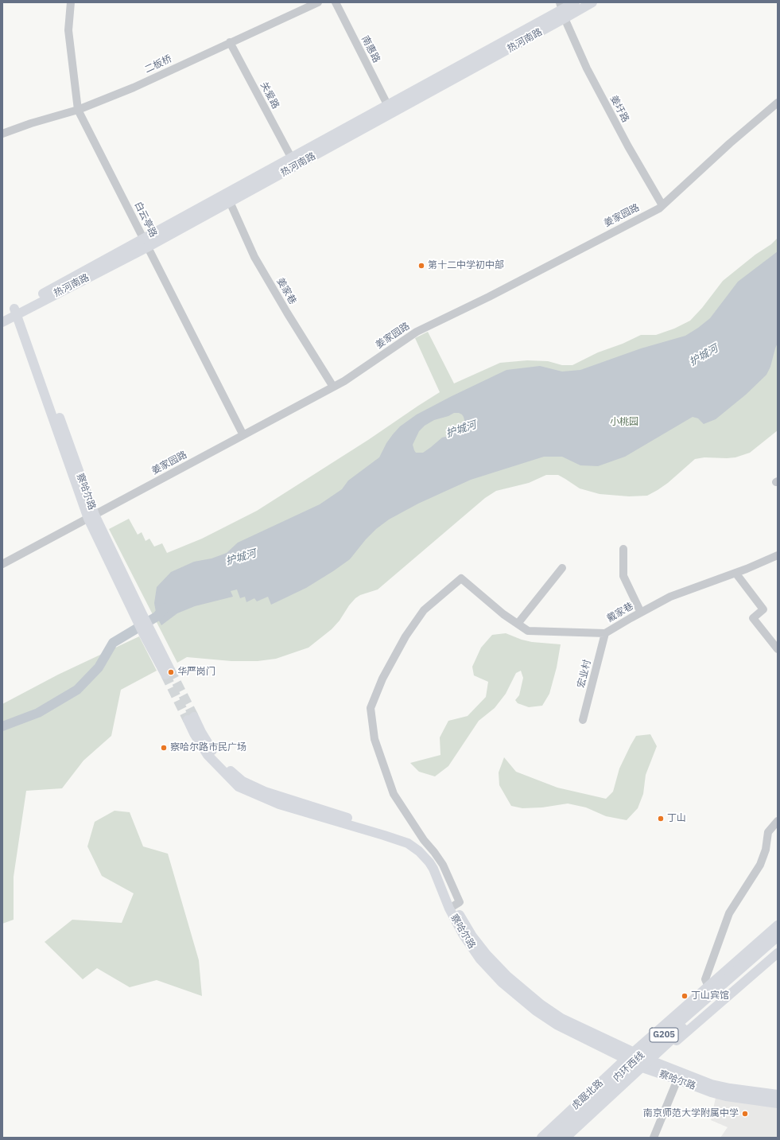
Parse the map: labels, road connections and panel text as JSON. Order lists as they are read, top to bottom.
{
  "streets": {
    "highway": ["G205", "内环西线"],
    "main road": ["热河南路", "察哈尔路", "虎踞北路"],
    "street": [
      "南惠路",
      "二板桥",
      "关爱路",
      "姜圩路",
      "姜家园路",
      "白云亭路",
      "姜家巷",
      "戴家巷",
      "宏业村"
    ]
  },
  "crossings": [
    ["热河南路", "南惠路"],
    ["热河南路", "关爱路"],
    ["热河南路", "姜圩路"],
    ["热河南路", "白云亭路"],
    ["热河南路", "姜家巷"],
    ["热河南路", "察哈尔路"],
    ["二板桥", "关爱路"],
    ["二板桥", "白云亭路"],
    ["姜圩路", "姜家园路"],
    ["姜家园路", "白云亭路"],
    ["姜家园路", "姜家巷"],
    ["姜家园路", "察哈尔路"],
    ["察哈尔路", "戴家巷"],
    ["察哈尔路", "虎踞北路"],
    ["戴家巷", "宏业村"]
  ],
  "water": ["护城河"],
  "parks": ["小桃园"],
  "places": [
    "第十二中学初中部",
    "华严岗门",
    "察哈尔路市民广场",
    "丁山",
    "丁山宾馆",
    "南京师范大学附属中学"
  ]
}
